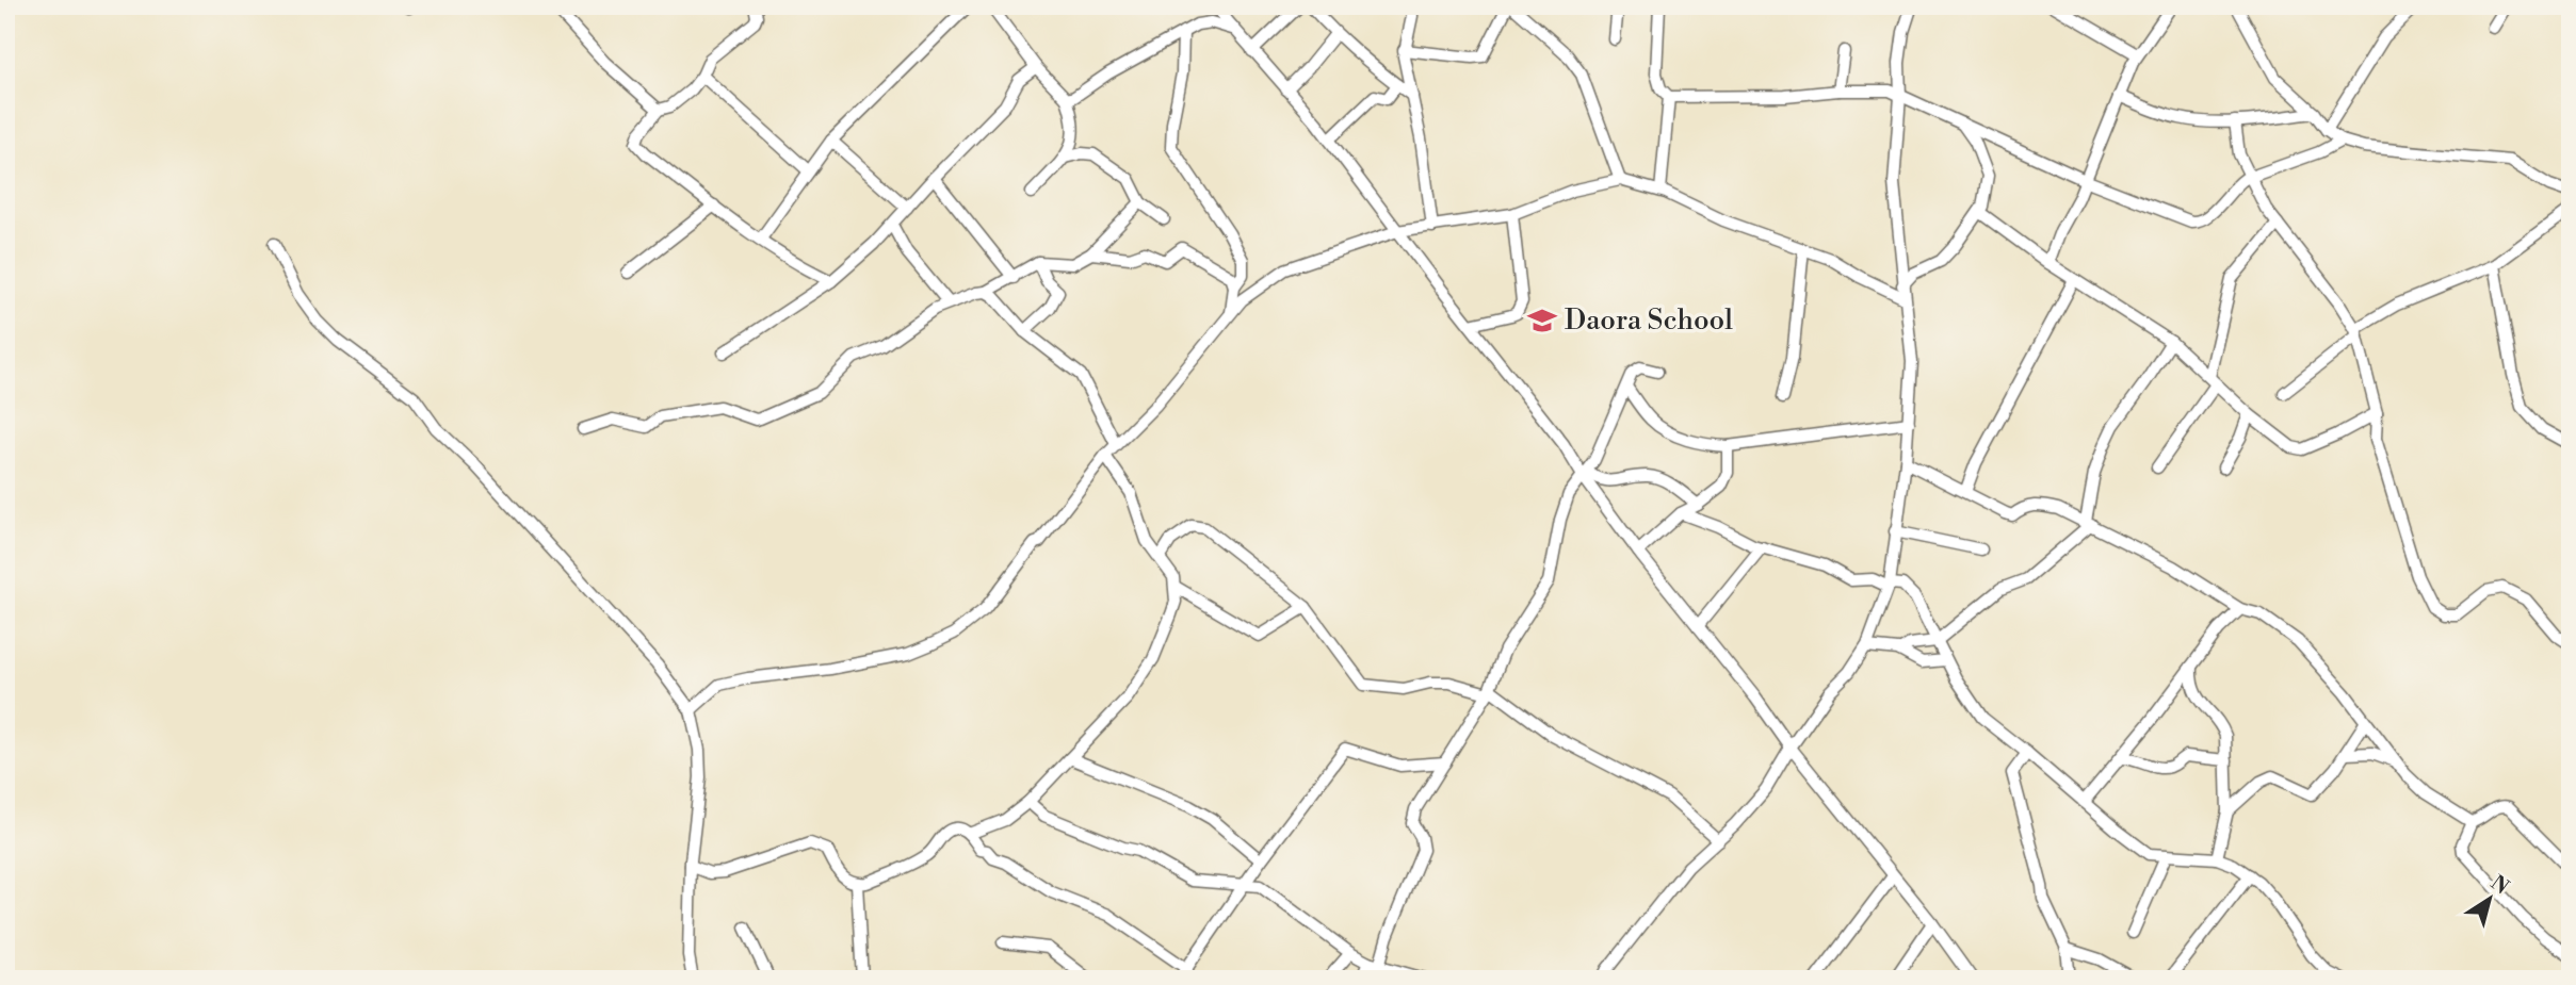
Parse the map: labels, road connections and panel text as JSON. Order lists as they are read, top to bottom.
{
  "places": {
    "school or university": ["Daora School"]
  },
  "north": "top right"
}
